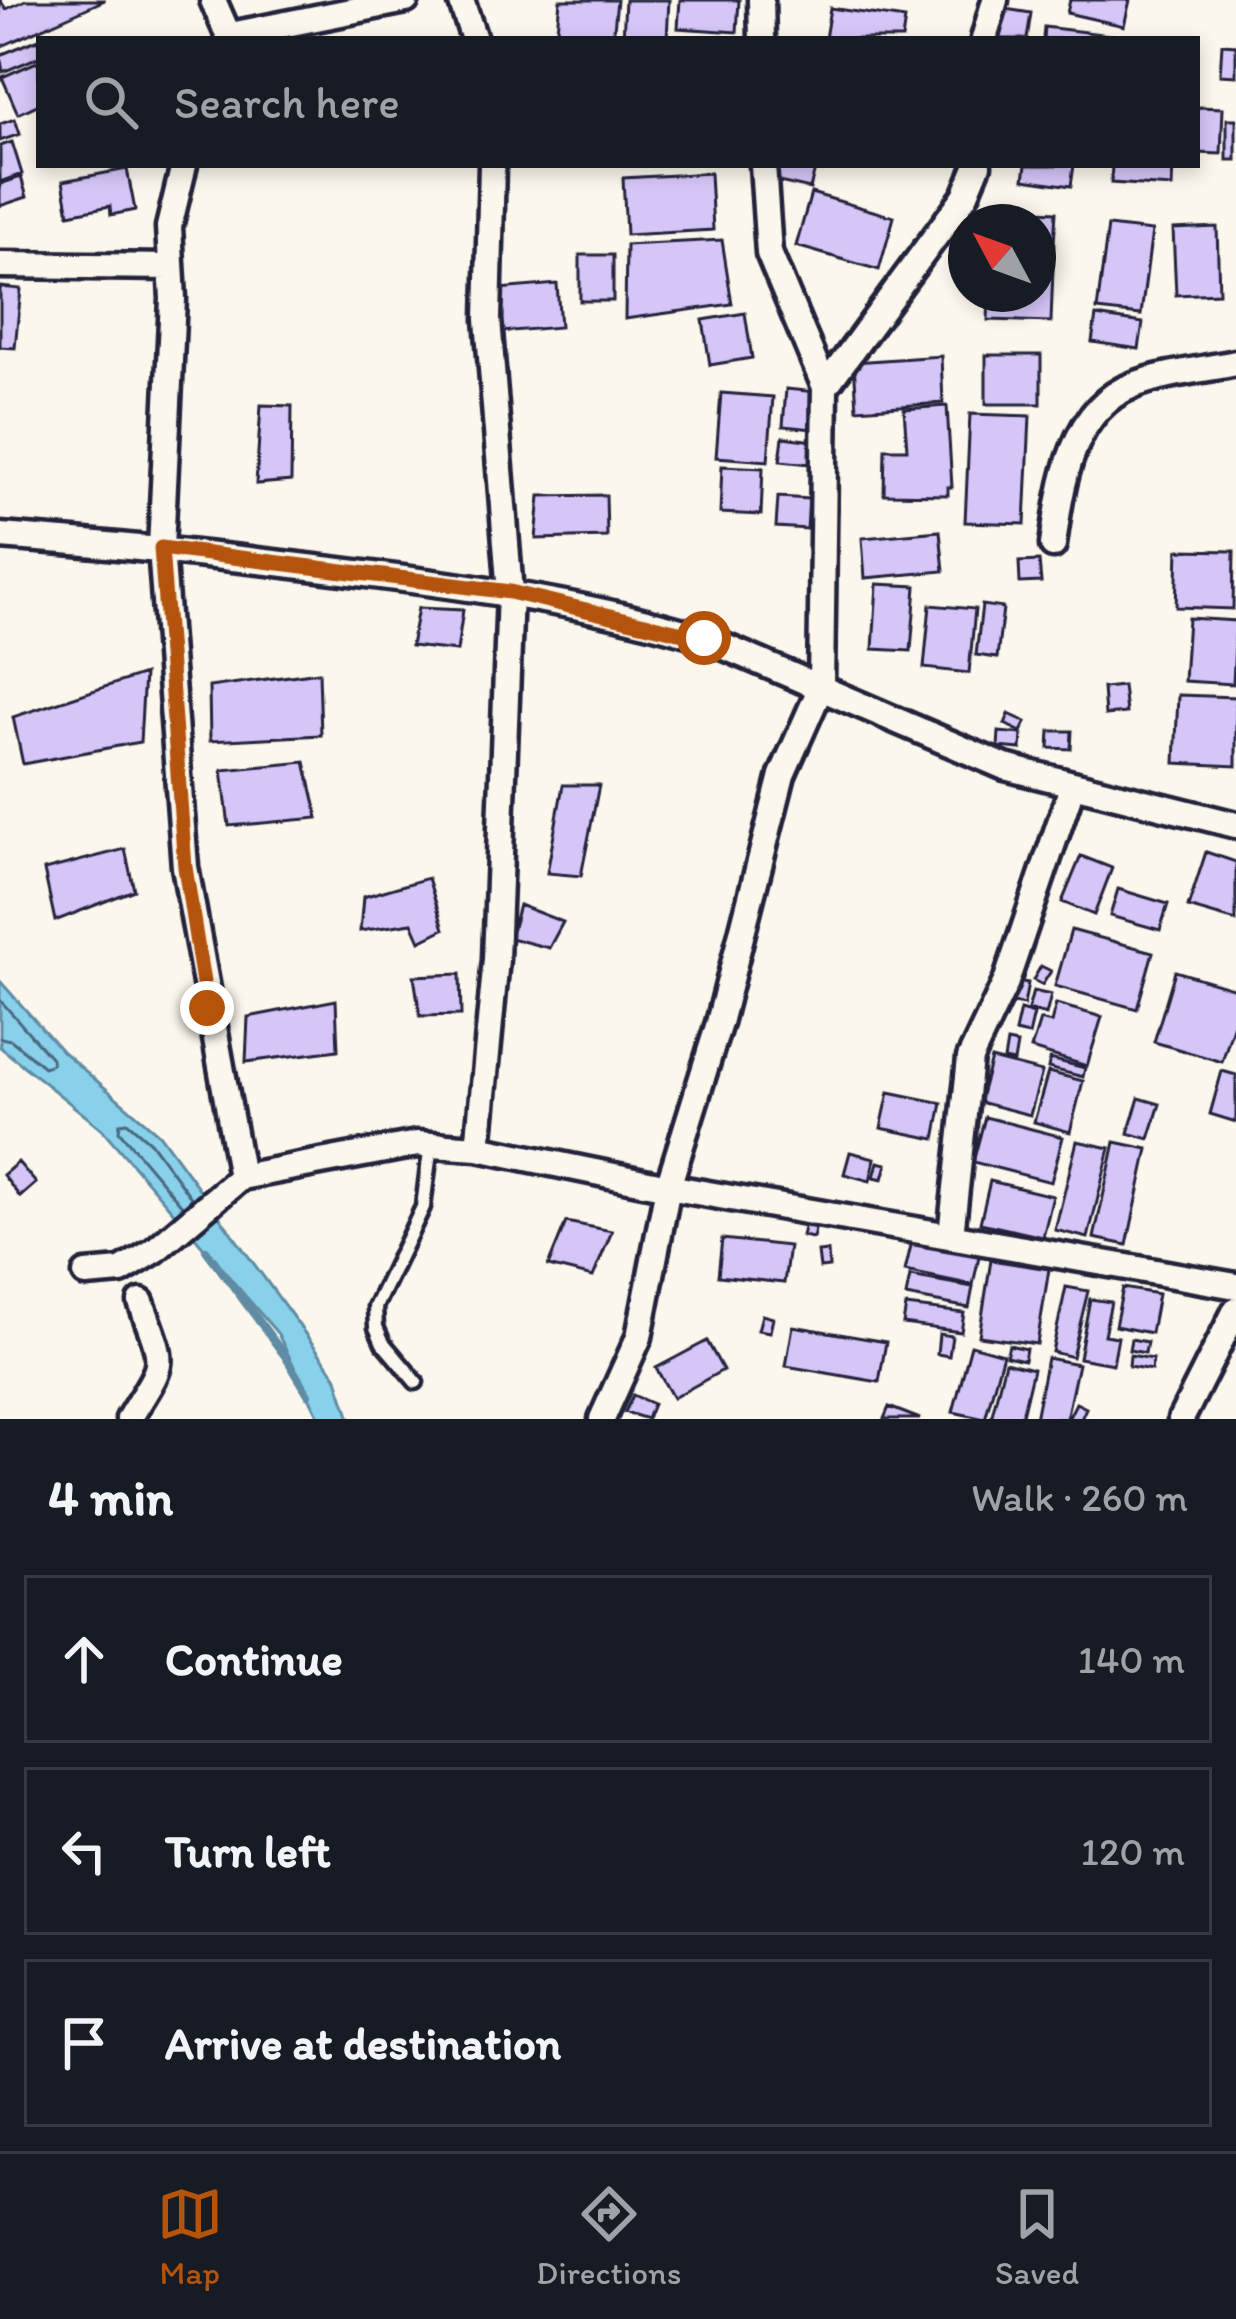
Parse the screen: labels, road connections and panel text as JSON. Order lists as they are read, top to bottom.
{
  "north": "top left",
  "page": {
    "search": "Search here",
    "heading": ["4 min", "Walk · 260 m"],
    "list": [
      ["Continue", "140 m"],
      ["Turn left", "120 m"],
      "Arrive at destination"
    ],
    "nav": ["Map", "Directions", "Saved"]
  }
}
